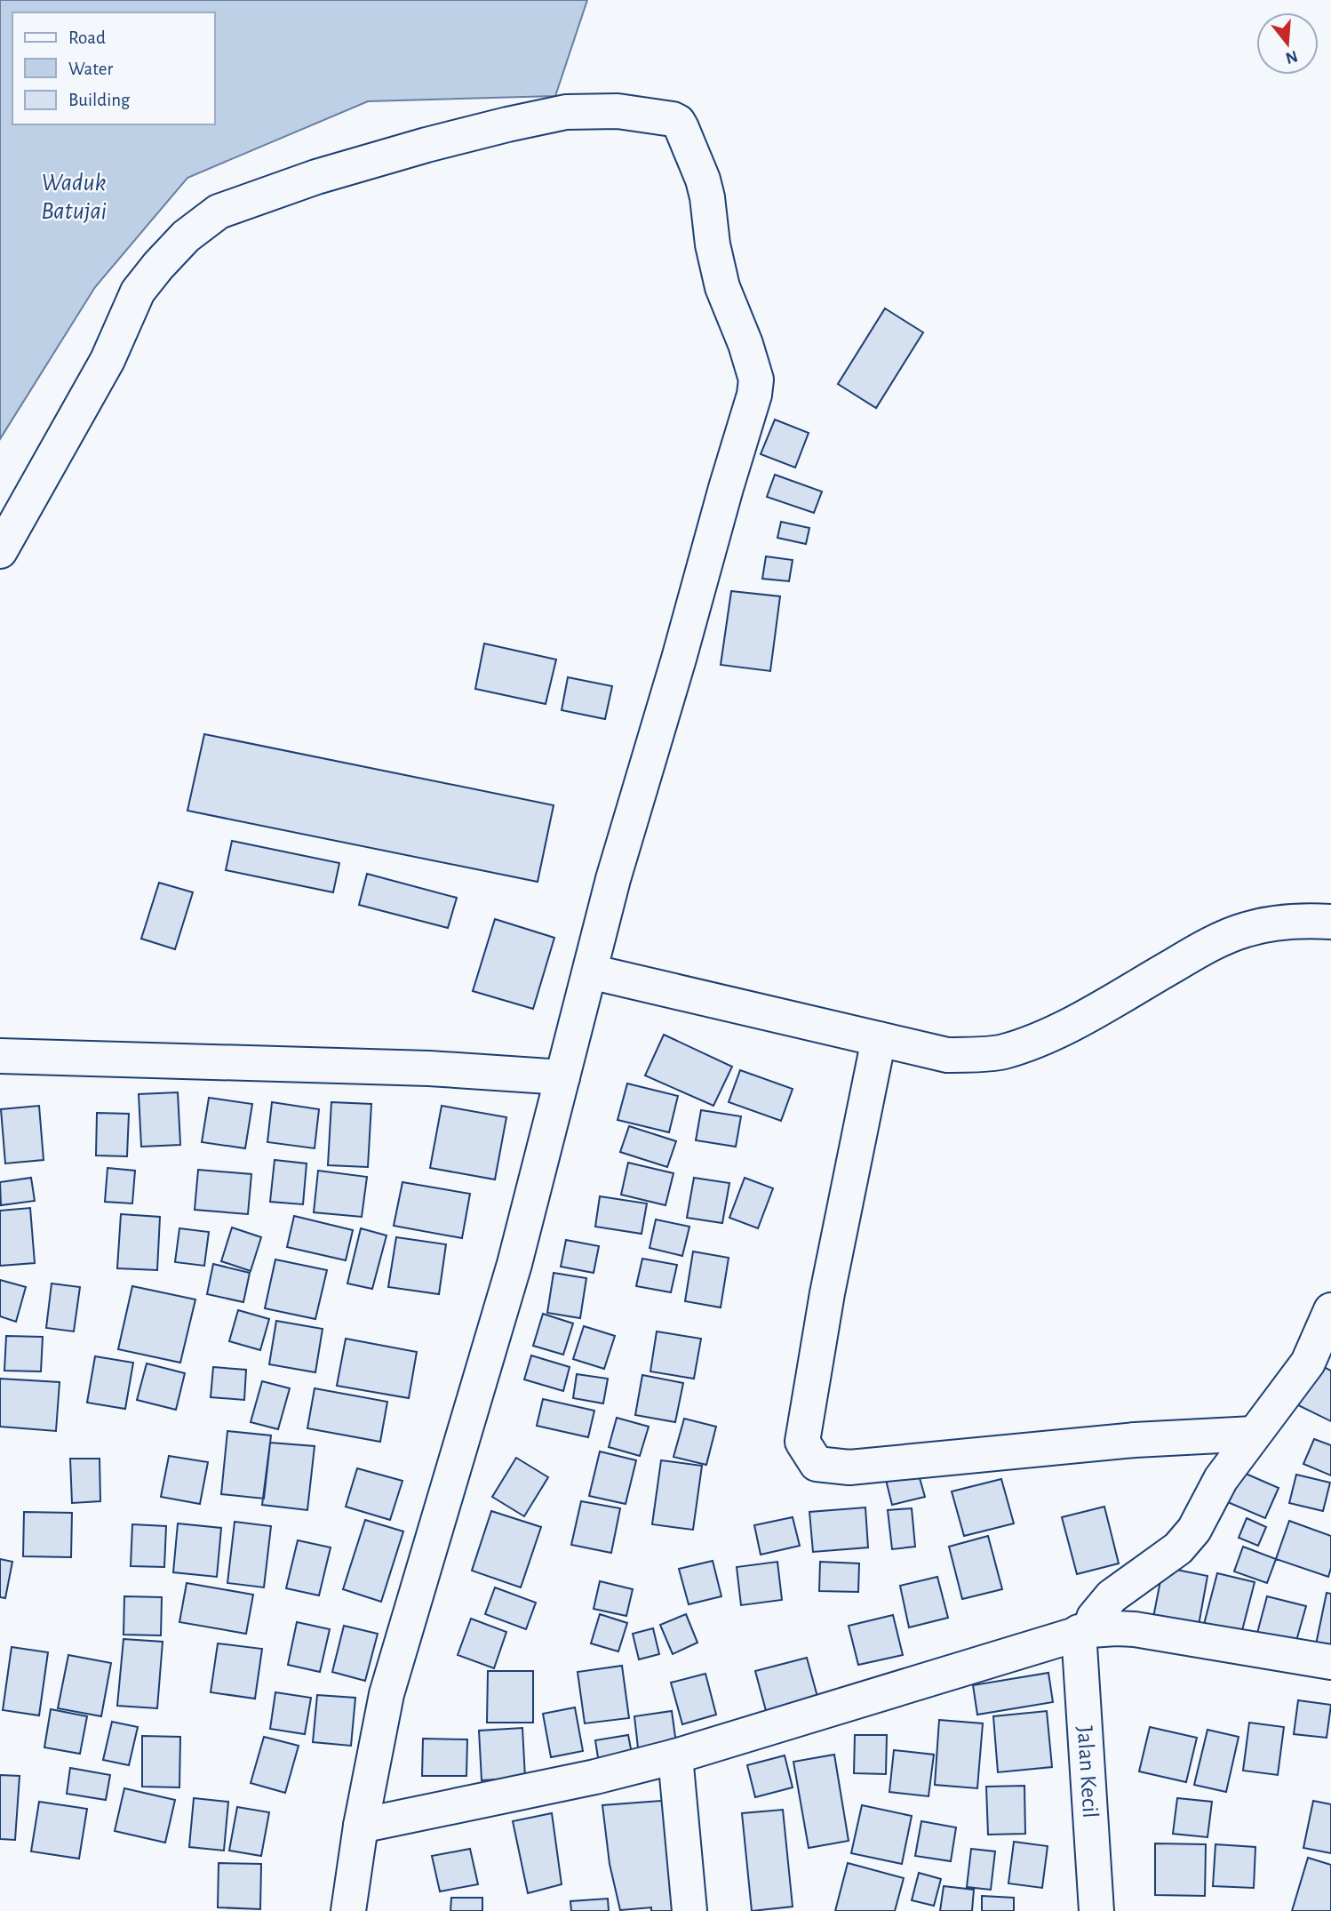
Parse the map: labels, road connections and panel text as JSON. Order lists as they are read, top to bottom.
{
  "streets": {
    "street": ["Jalan Kecil"]
  },
  "water": ["Waduk Batujai"],
  "legend": ["Road", "Water", "Building"],
  "north": "bottom"
}
